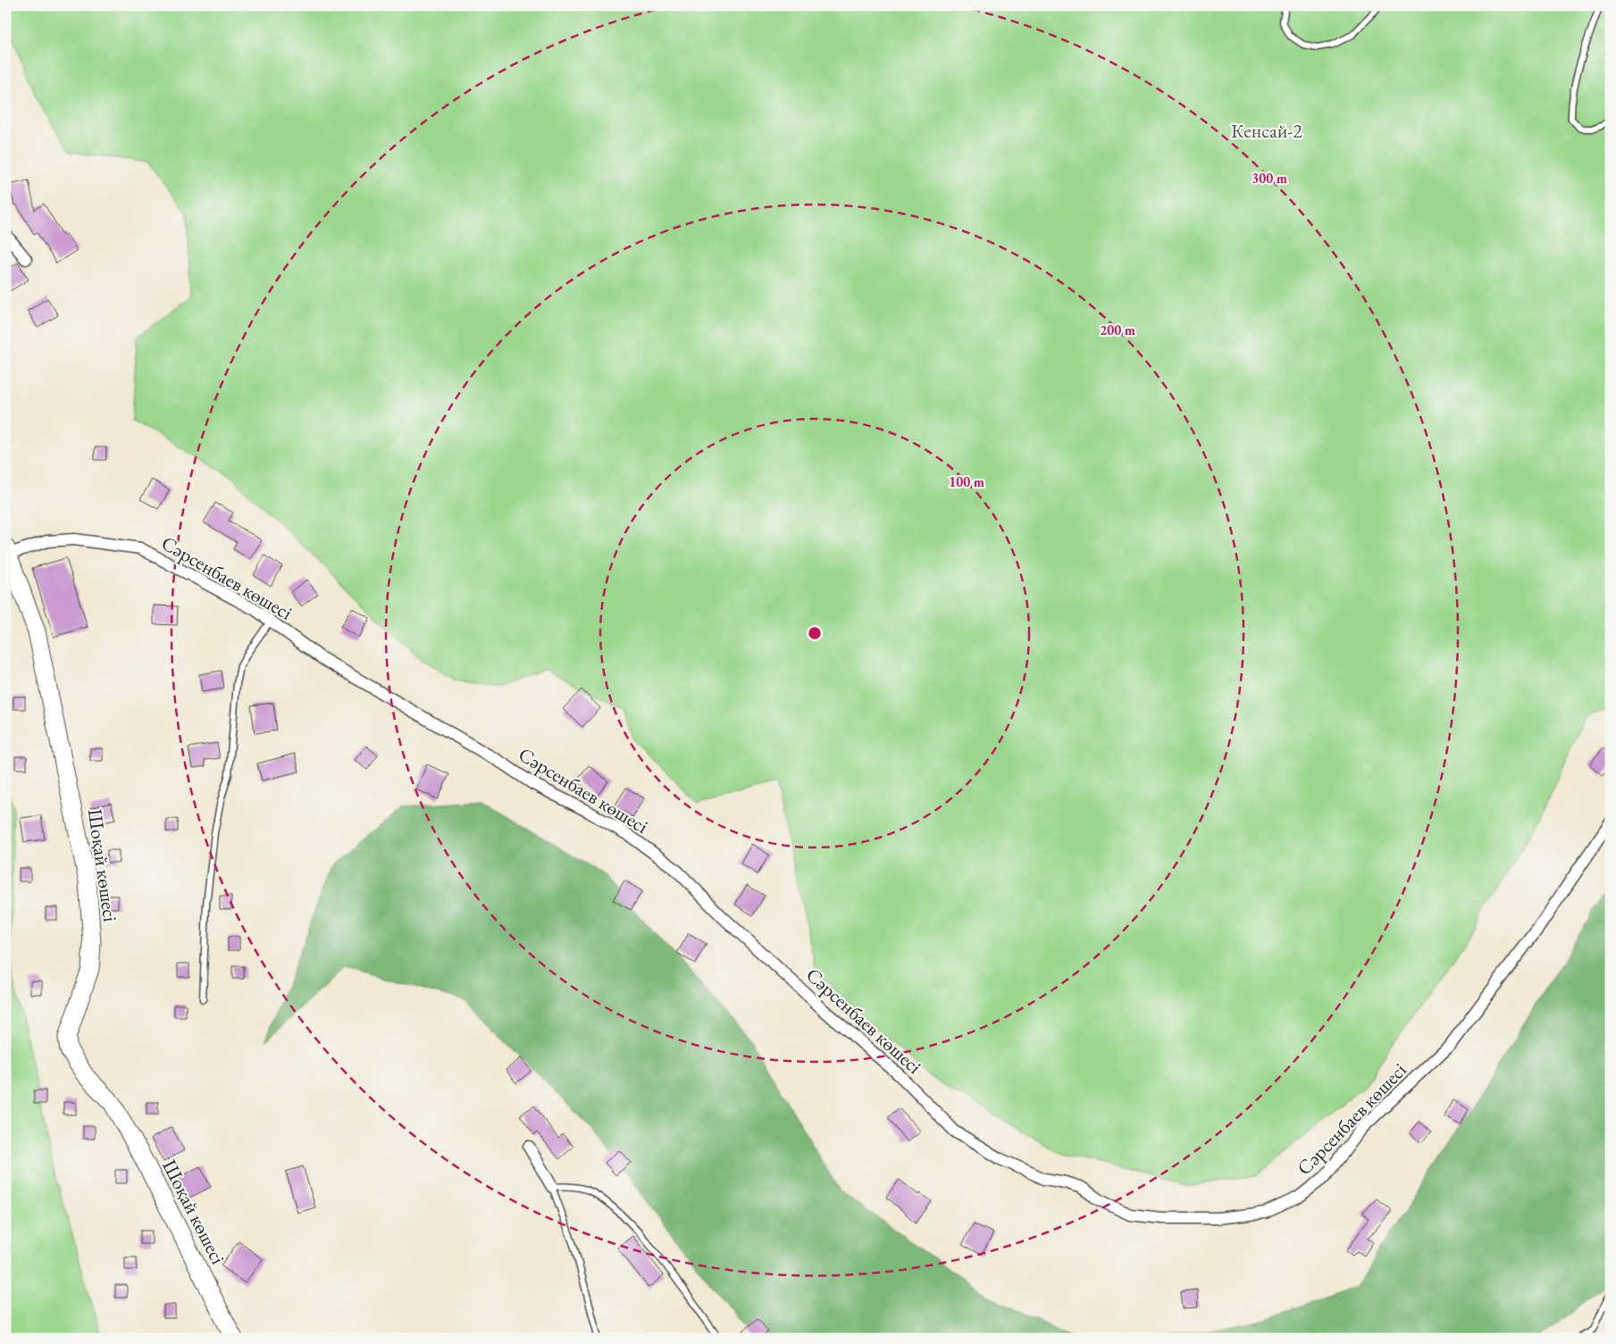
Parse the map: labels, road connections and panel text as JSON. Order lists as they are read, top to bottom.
{
  "streets": {
    "street": ["Сәрсенбаев көшесі", "Шоқай көшесі"]
  },
  "crossings": [
    ["Сәрсенбаев көшесі", "Шоқай көшесі"]
  ],
  "parks": ["Кенсай-2"],
  "rings": ["300 m", "200 m", "100 m"]
}
